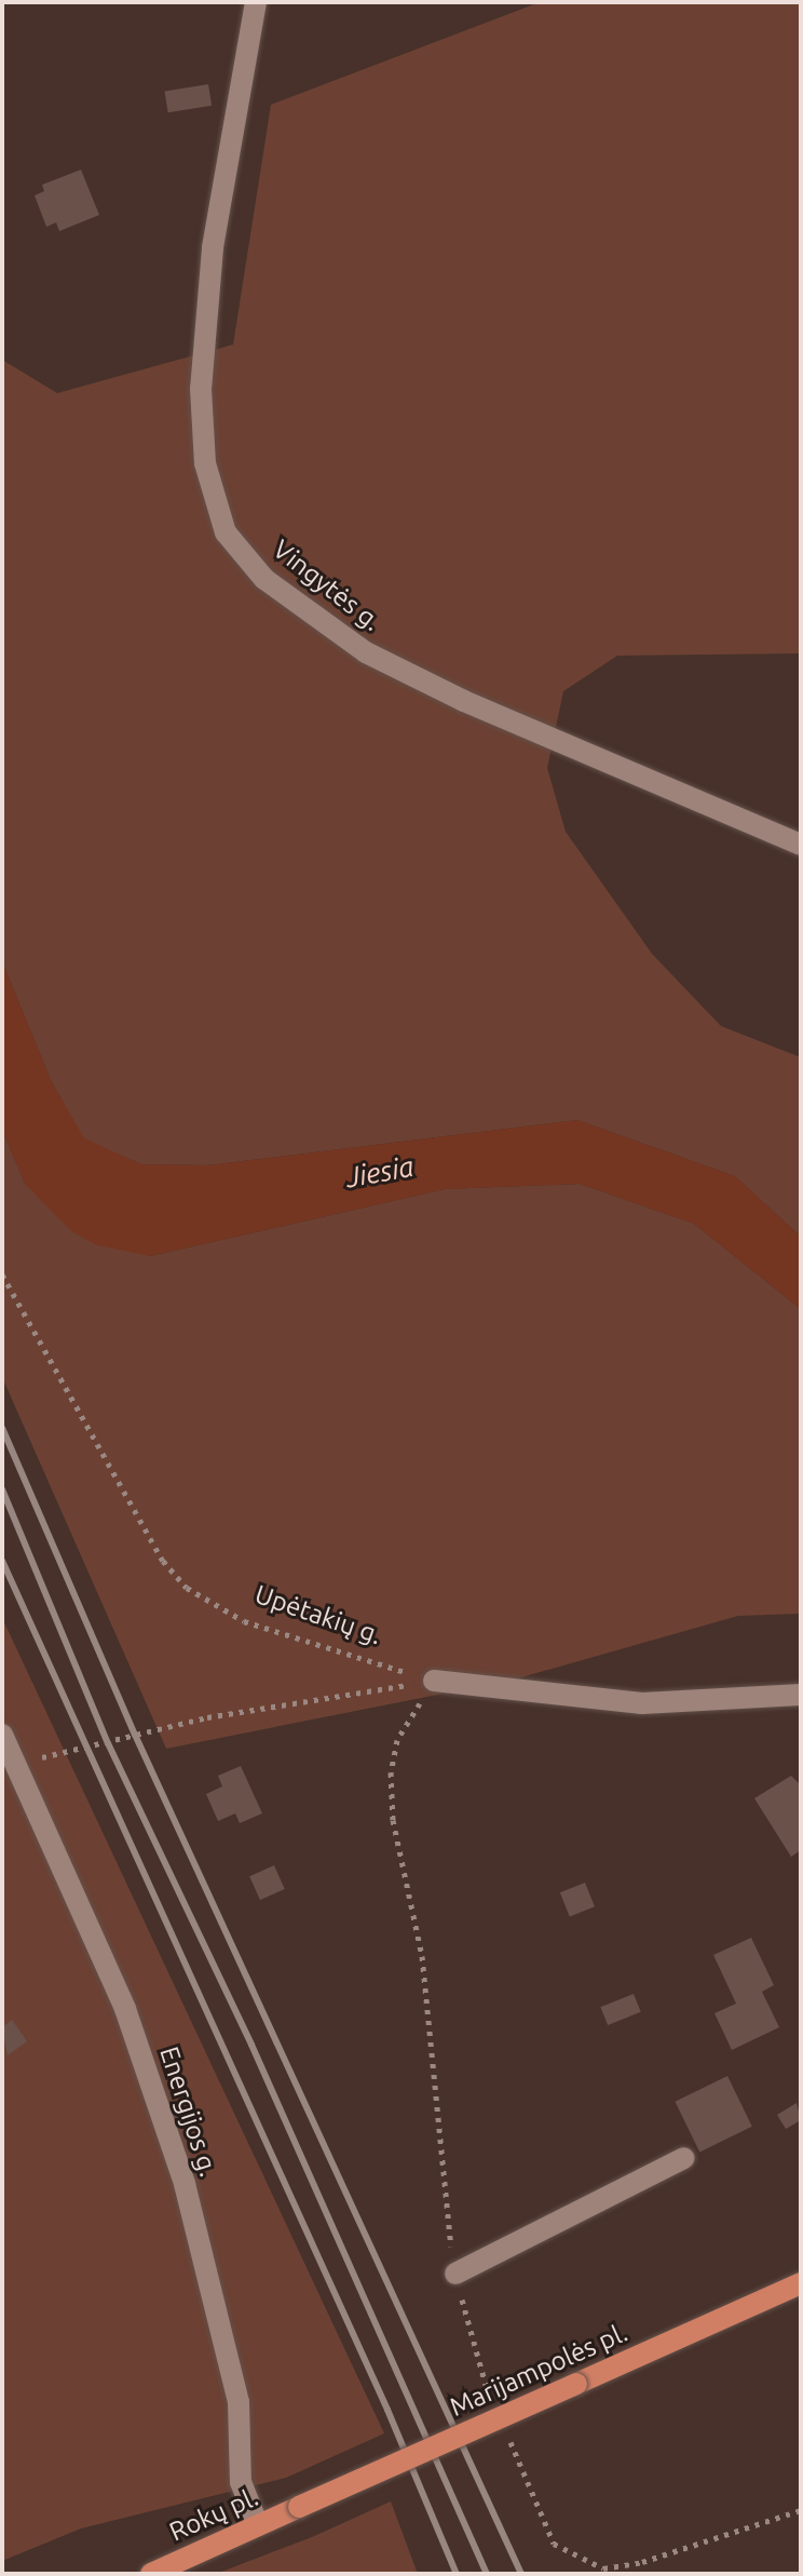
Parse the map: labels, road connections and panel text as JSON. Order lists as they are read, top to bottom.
{
  "streets": {
    "main road": ["Marijampolės pl.", "Rokų pl."],
    "street": ["Vingytės g.", "Energijos g."],
    "path": ["Upėtakių g."]
  },
  "crossings": [
    ["Energijos g.", "Rokų pl."],
    ["Marijampolės pl.", "Rokų pl."]
  ],
  "water": ["Jiesia"]
}
